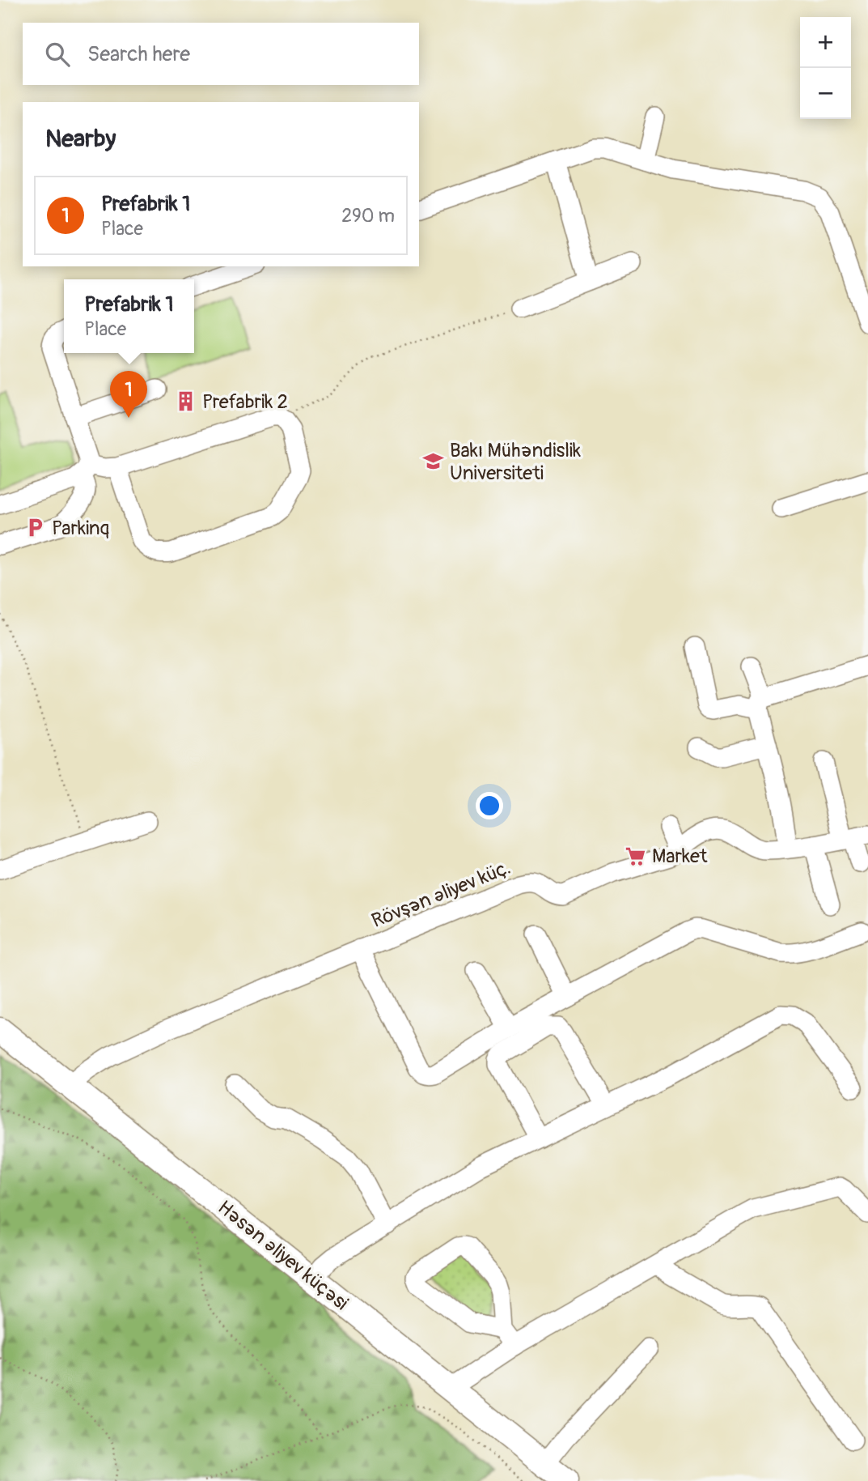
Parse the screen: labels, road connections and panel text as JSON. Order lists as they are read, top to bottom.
{
  "streets": {
    "main road": ["Həsən Əliyev küçəsi"],
    "street": ["Rövşən Əliyev küç."]
  },
  "crossings": [
    ["Rövşən Əliyev küç.", "Həsən Əliyev küçəsi"]
  ],
  "places": {
    "building": ["Prefabrik 2"],
    "school or university": ["Bakı Mühəndislik Universiteti"],
    "parking": ["Parkinq"],
    "supermarket": ["Market"]
  },
  "page": {
    "map_buttons": ["+", "−"],
    "search": "Search here",
    "heading": "Nearby",
    "list": [
      {
        "mark": "1",
        "name": "Prefabrik 1",
        "note": "Place",
        "value": "290 m"
      }
    ],
    "popup": ["Prefabrik 1", "Place"],
    "pins": "1"
  }
}
